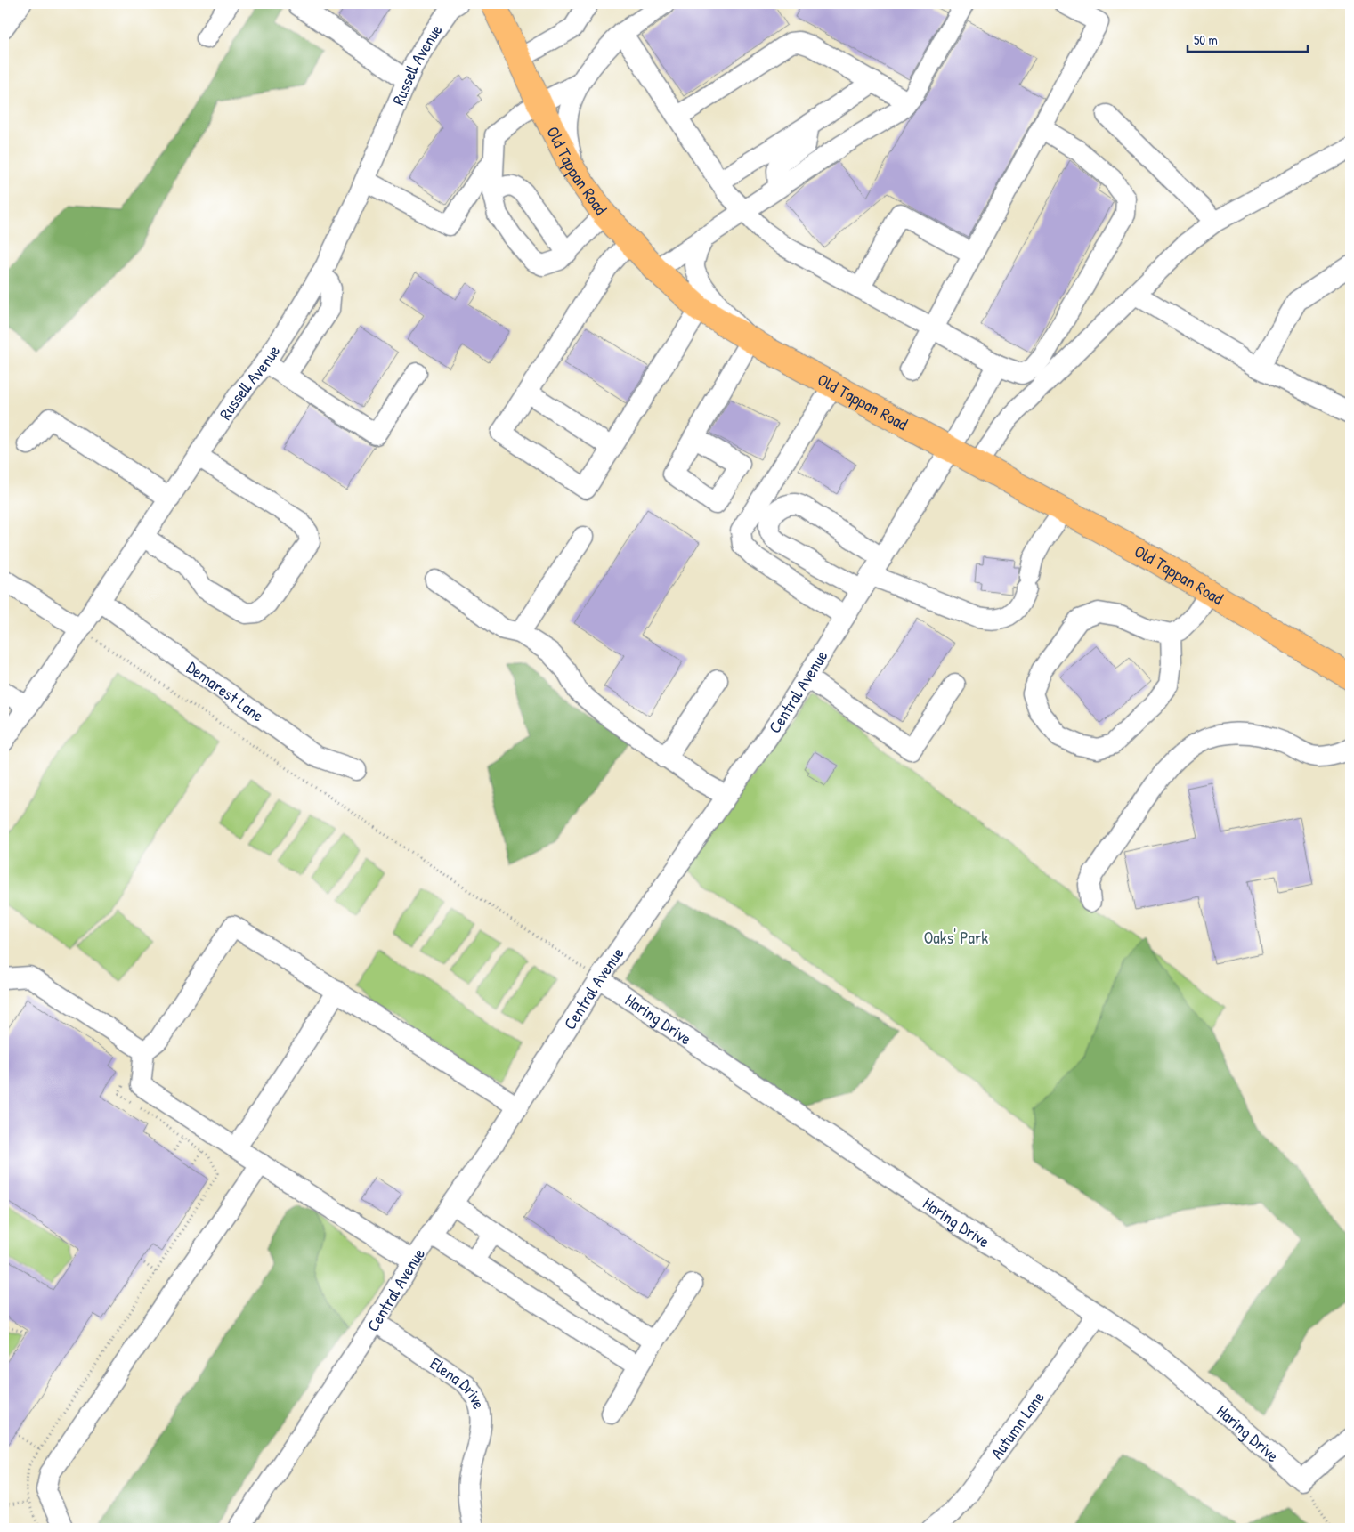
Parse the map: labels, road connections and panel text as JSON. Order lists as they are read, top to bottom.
{
  "streets": {
    "main road": ["Old Tappan Road"],
    "street": [
      "Russell Avenue",
      "Demarest Lane",
      "Central Avenue",
      "Haring Drive",
      "Elena Drive",
      "Autumn Lane"
    ]
  },
  "crossings": [
    ["Russell Avenue", "Demarest Lane"],
    ["Old Tappan Road", "Central Avenue"],
    ["Central Avenue", "Haring Drive"],
    ["Central Avenue", "Elena Drive"],
    ["Haring Drive", "Autumn Lane"]
  ],
  "parks": ["Oaks' Park"],
  "scale_bar": "50 m"
}
